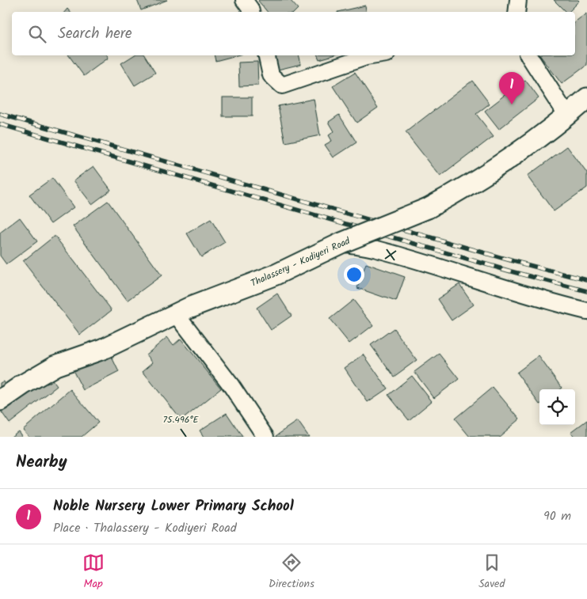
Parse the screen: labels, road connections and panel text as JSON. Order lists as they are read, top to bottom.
{
  "streets": {
    "main road": ["Thalassery - Kodiyeri Road"]
  },
  "page": {
    "search": "Search here",
    "pins": "1",
    "heading": "Nearby",
    "list": [
      {
        "mark": "1",
        "name": "Noble Nursery Lower Primary School",
        "note": "Place · Thalassery - Kodiyeri Road",
        "value": "90 m"
      }
    ],
    "nav": ["Map", "Directions", "Saved"]
  },
  "coordinates": ["75.496°E"]
}
